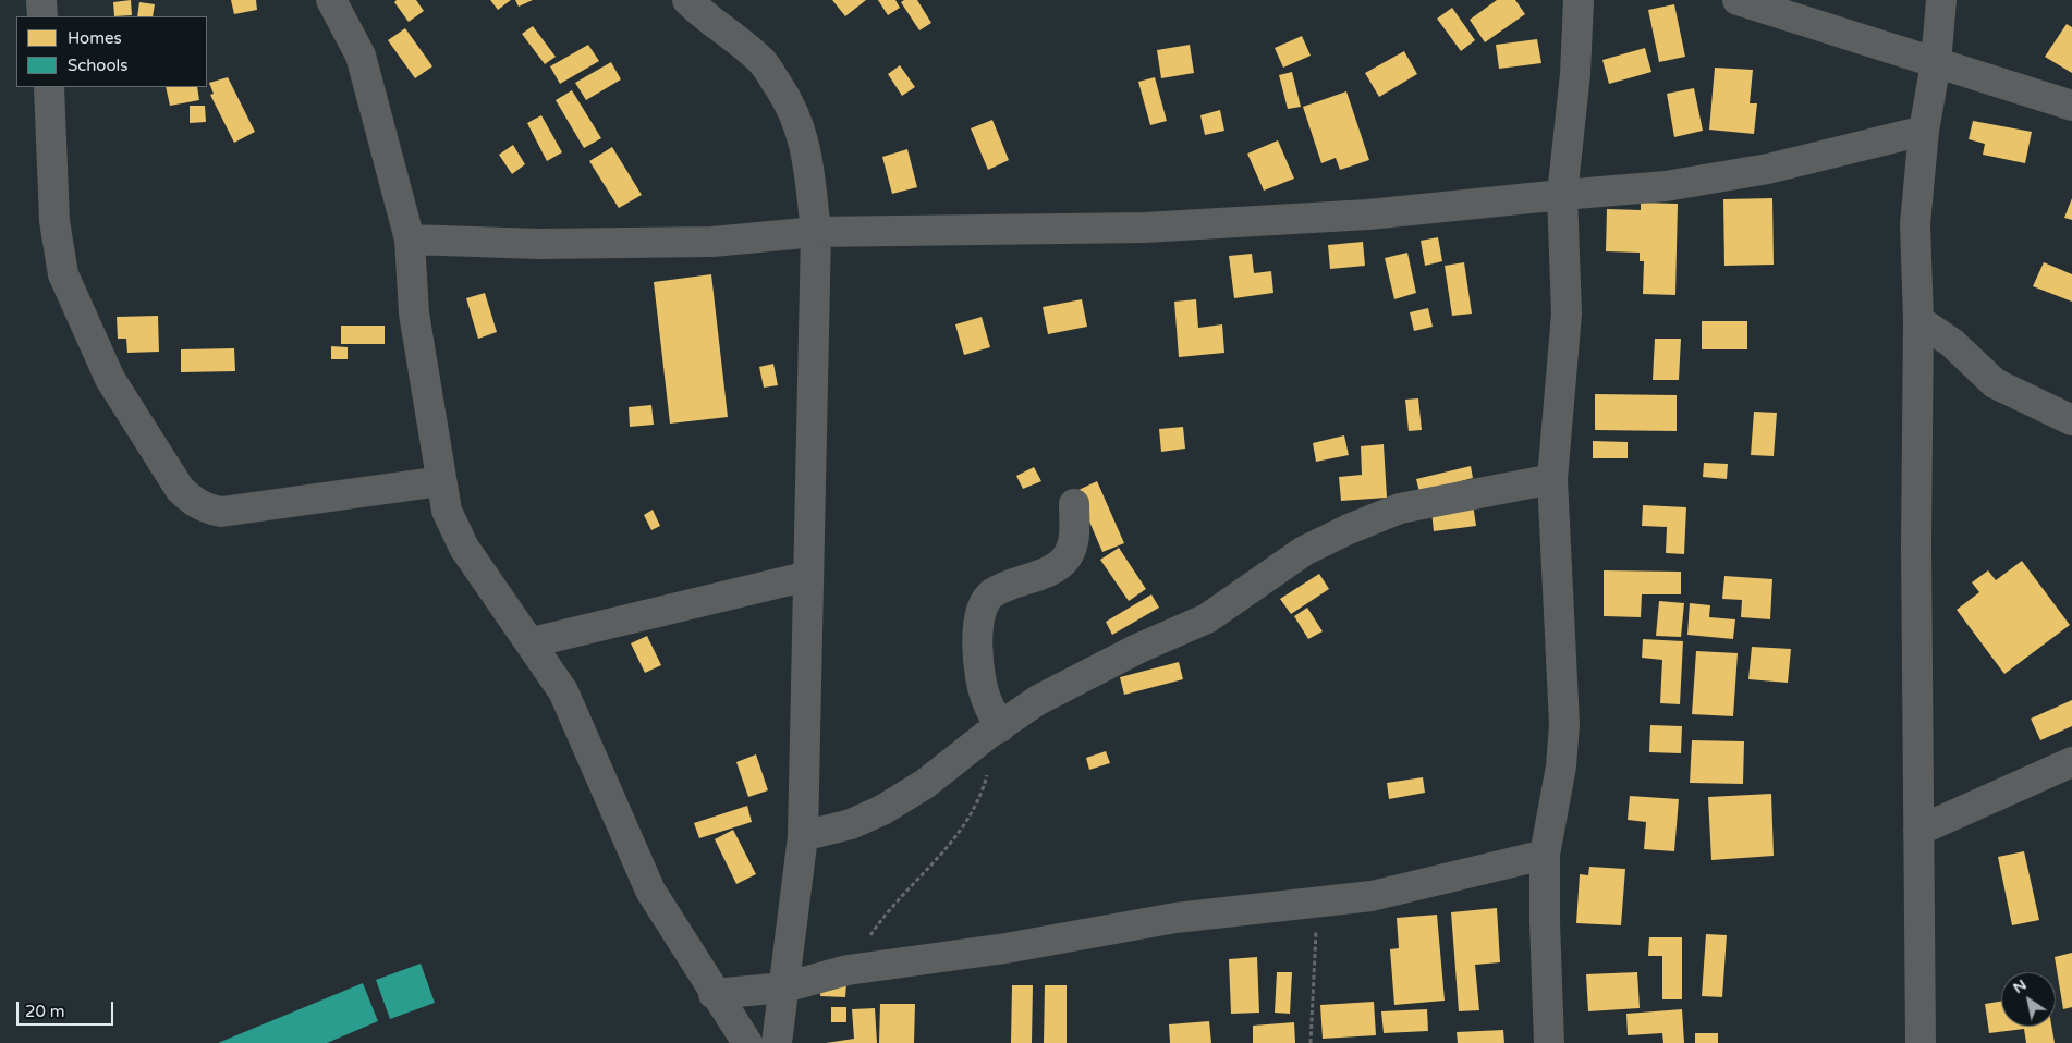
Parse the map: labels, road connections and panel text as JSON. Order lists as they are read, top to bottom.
{
  "legend": ["Homes", "Schools"],
  "scale_bar": "20 m",
  "north": "top left"
}
